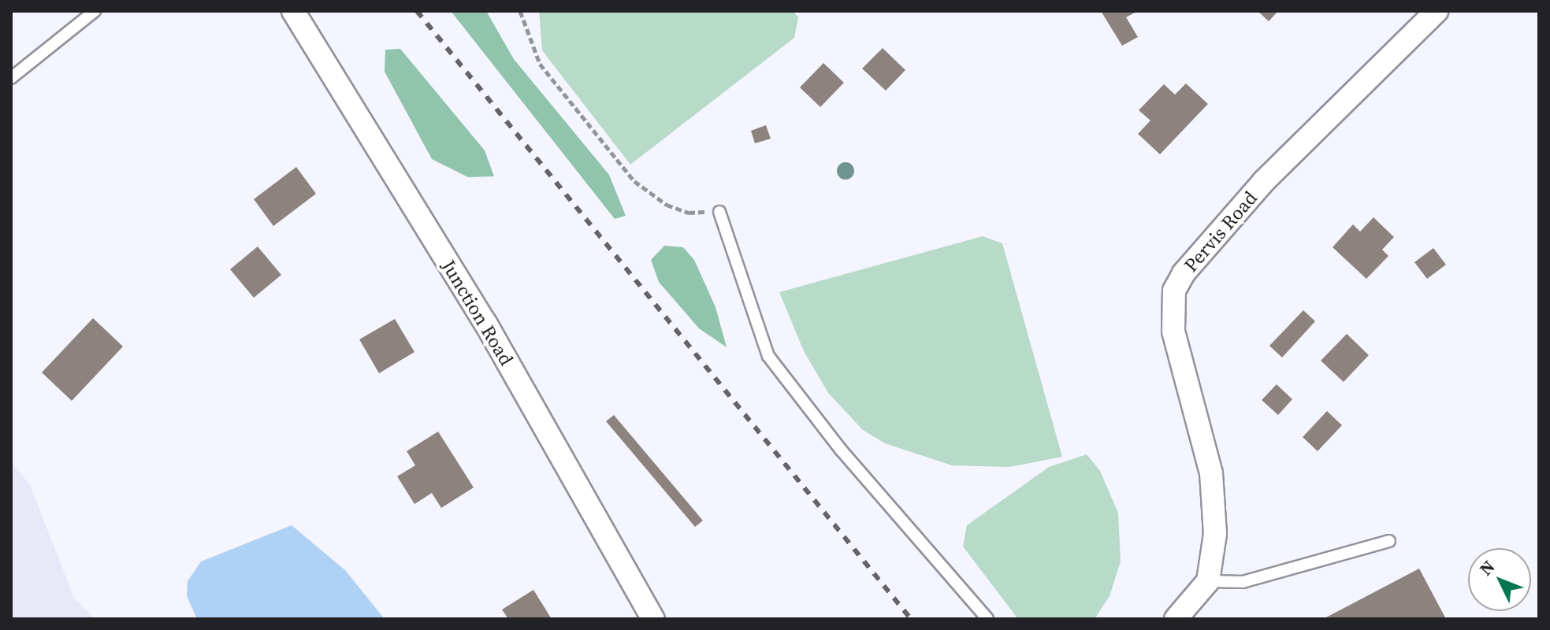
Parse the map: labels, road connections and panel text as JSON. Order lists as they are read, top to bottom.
{
  "streets": {
    "street": ["Pervis Road", "Junction Road"]
  },
  "north": "top left"
}
